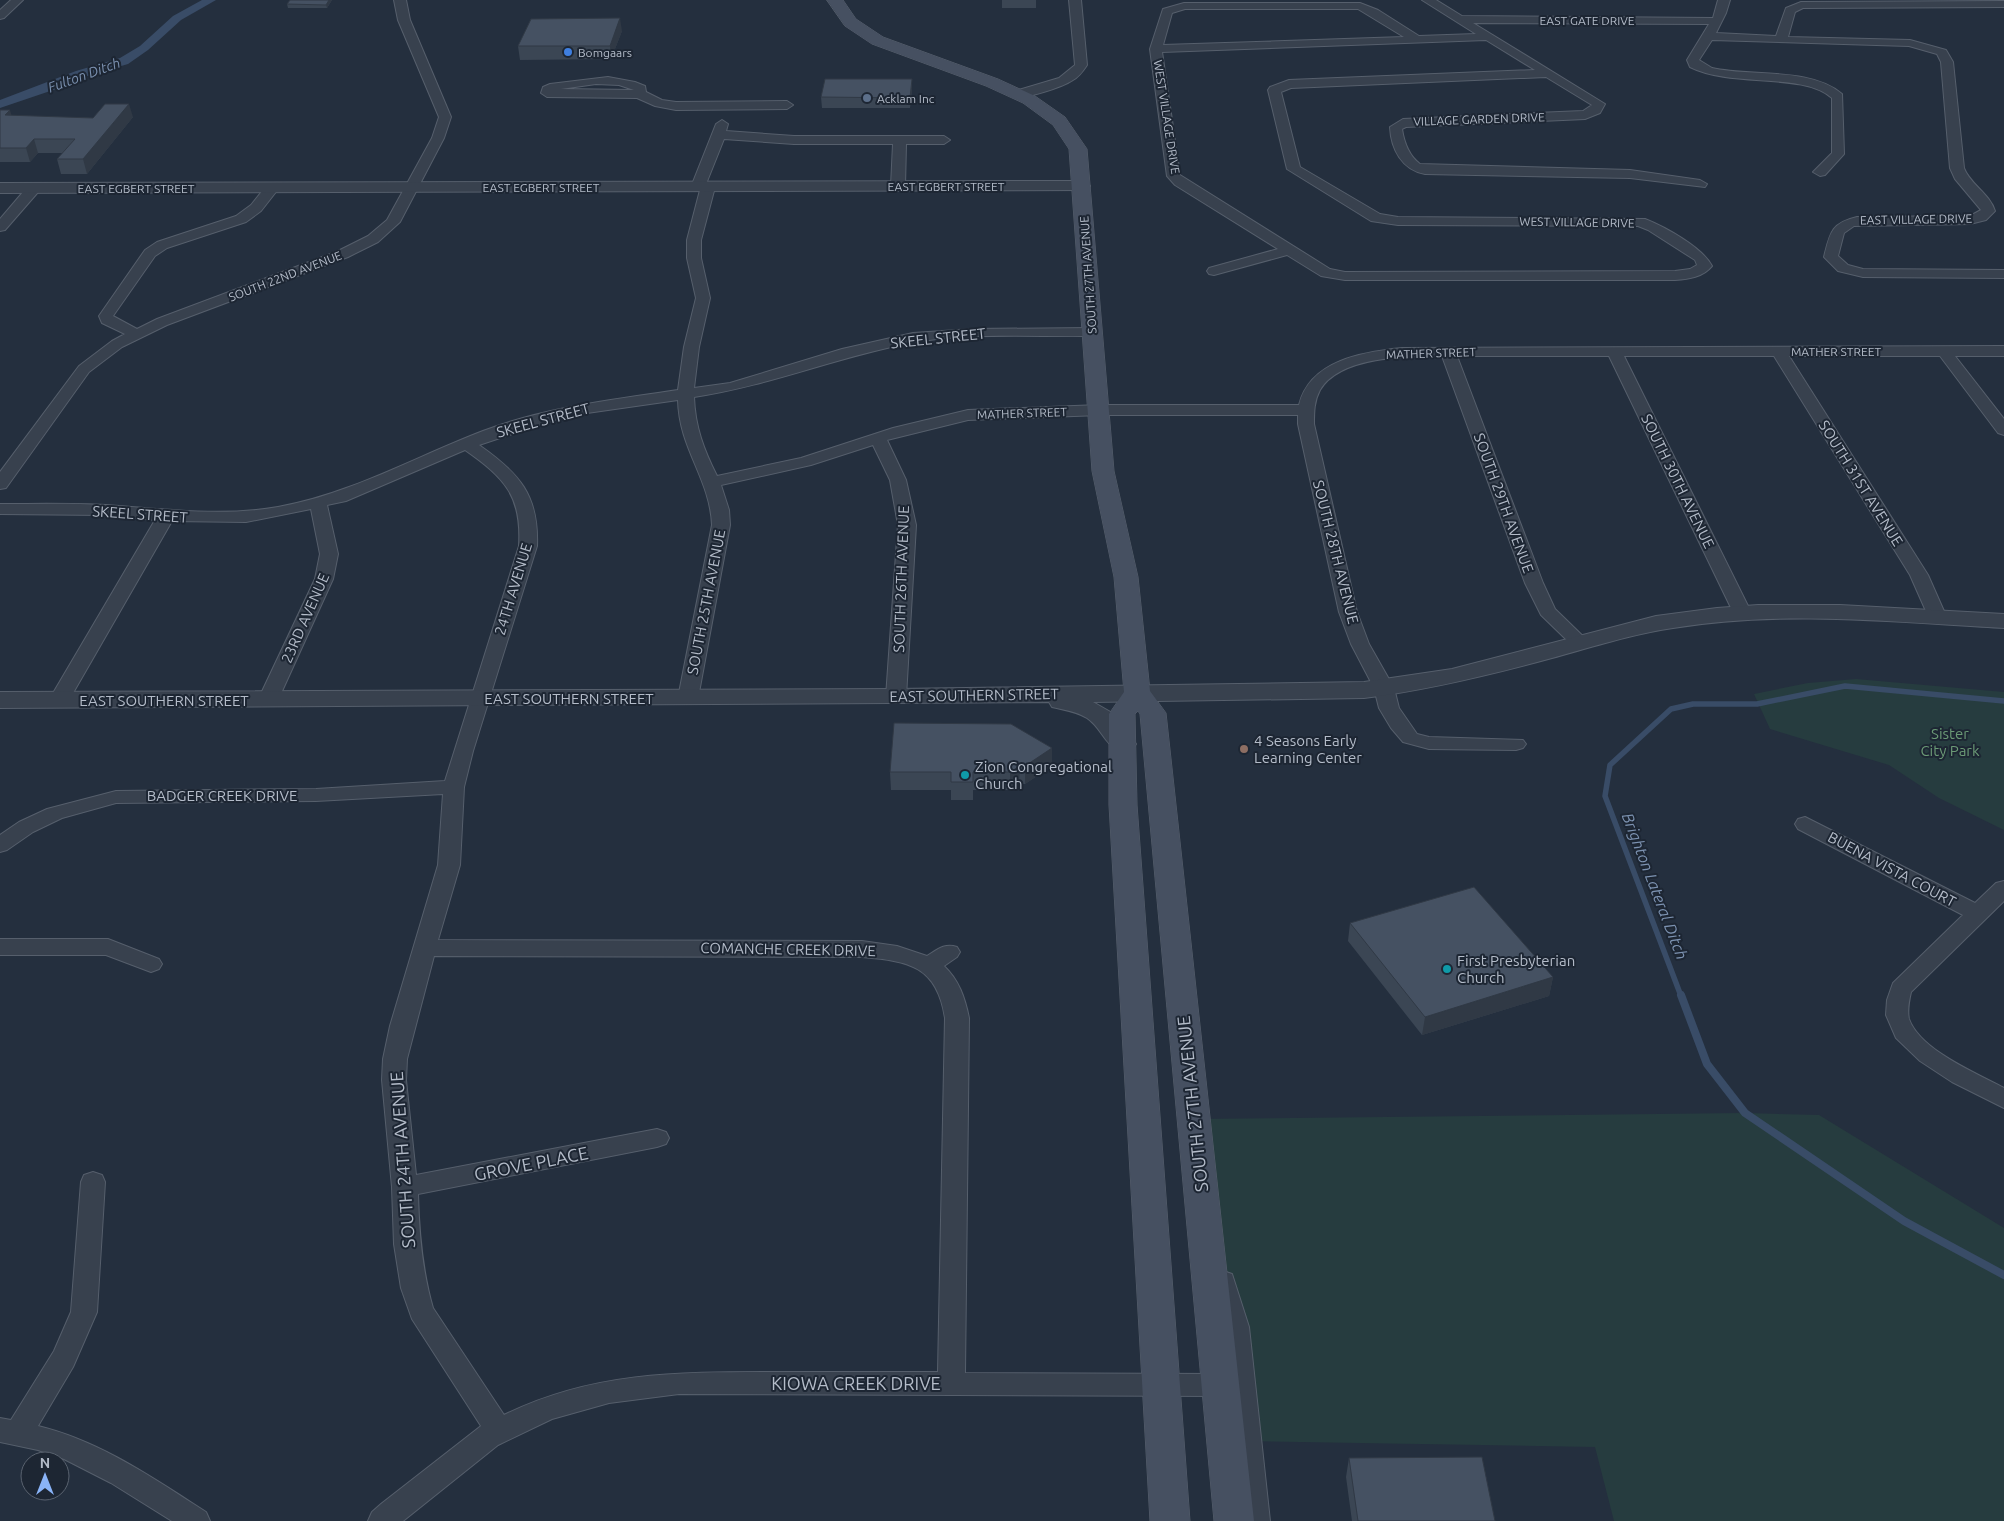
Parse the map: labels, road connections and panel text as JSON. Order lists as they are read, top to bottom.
{
  "streets": {
    "main road": ["SOUTH 27TH AVENUE"],
    "street": [
      "EAST GATE DRIVE",
      "WEST VILLAGE DRIVE",
      "VILLAGE GARDEN DRIVE",
      "EAST EGBERT STREET",
      "EAST VILLAGE DRIVE",
      "SOUTH 22ND AVENUE",
      "SKEEL STREET",
      "MATHER STREET",
      "SOUTH 30TH AVENUE",
      "SOUTH 31ST AVENUE",
      "SOUTH 29TH AVENUE",
      "SOUTH 28TH AVENUE",
      "SOUTH 26TH AVENUE",
      "24TH AVENUE",
      "SOUTH 25TH AVENUE",
      "23RD AVENUE",
      "EAST SOUTHERN STREET",
      "BADGER CREEK DRIVE",
      "BUENA VISTA COURT",
      "COMANCHE CREEK DRIVE",
      "SOUTH 24TH AVENUE",
      "GROVE PLACE",
      "KIOWA CREEK DRIVE"
    ]
  },
  "crossings": [
    ["EAST GATE DRIVE", "VILLAGE GARDEN DRIVE"],
    ["WEST VILLAGE DRIVE", "VILLAGE GARDEN DRIVE"],
    ["EAST EGBERT STREET", "SOUTH 27TH AVENUE"],
    ["EAST EGBERT STREET", "SOUTH 22ND AVENUE"],
    ["EAST EGBERT STREET", "SOUTH 25TH AVENUE"],
    ["SOUTH 27TH AVENUE", "SKEEL STREET"],
    ["SOUTH 27TH AVENUE", "MATHER STREET"],
    ["SOUTH 27TH AVENUE", "EAST SOUTHERN STREET"],
    ["SOUTH 27TH AVENUE", "KIOWA CREEK DRIVE"],
    ["SKEEL STREET", "24TH AVENUE"],
    ["SKEEL STREET", "SOUTH 25TH AVENUE"],
    ["SKEEL STREET", "23RD AVENUE"],
    ["MATHER STREET", "SOUTH 30TH AVENUE"],
    ["MATHER STREET", "SOUTH 31ST AVENUE"],
    ["MATHER STREET", "SOUTH 29TH AVENUE"],
    ["MATHER STREET", "SOUTH 28TH AVENUE"],
    ["MATHER STREET", "SOUTH 26TH AVENUE"],
    ["MATHER STREET", "SOUTH 25TH AVENUE"],
    ["SOUTH 30TH AVENUE", "EAST SOUTHERN STREET"],
    ["SOUTH 31ST AVENUE", "EAST SOUTHERN STREET"],
    ["SOUTH 29TH AVENUE", "EAST SOUTHERN STREET"],
    ["SOUTH 28TH AVENUE", "EAST SOUTHERN STREET"],
    ["SOUTH 26TH AVENUE", "EAST SOUTHERN STREET"],
    ["24TH AVENUE", "EAST SOUTHERN STREET"],
    ["24TH AVENUE", "SOUTH 24TH AVENUE"],
    ["SOUTH 25TH AVENUE", "EAST SOUTHERN STREET"],
    ["23RD AVENUE", "EAST SOUTHERN STREET"],
    ["EAST SOUTHERN STREET", "SOUTH 24TH AVENUE"],
    ["BADGER CREEK DRIVE", "SOUTH 24TH AVENUE"],
    ["COMANCHE CREEK DRIVE", "SOUTH 24TH AVENUE"],
    ["COMANCHE CREEK DRIVE", "KIOWA CREEK DRIVE"],
    ["SOUTH 24TH AVENUE", "GROVE PLACE"],
    ["SOUTH 24TH AVENUE", "KIOWA CREEK DRIVE"]
  ],
  "water": ["Fulton Ditch", "Brighton Lateral Ditch"],
  "parks": ["Sister City Park"],
  "places": [
    "Bomgaars",
    "Acklam Inc",
    "4 Seasons Early Learning Center",
    "Zion Congregational Church",
    "First Presbyterian Church"
  ],
  "north": "top"
}
